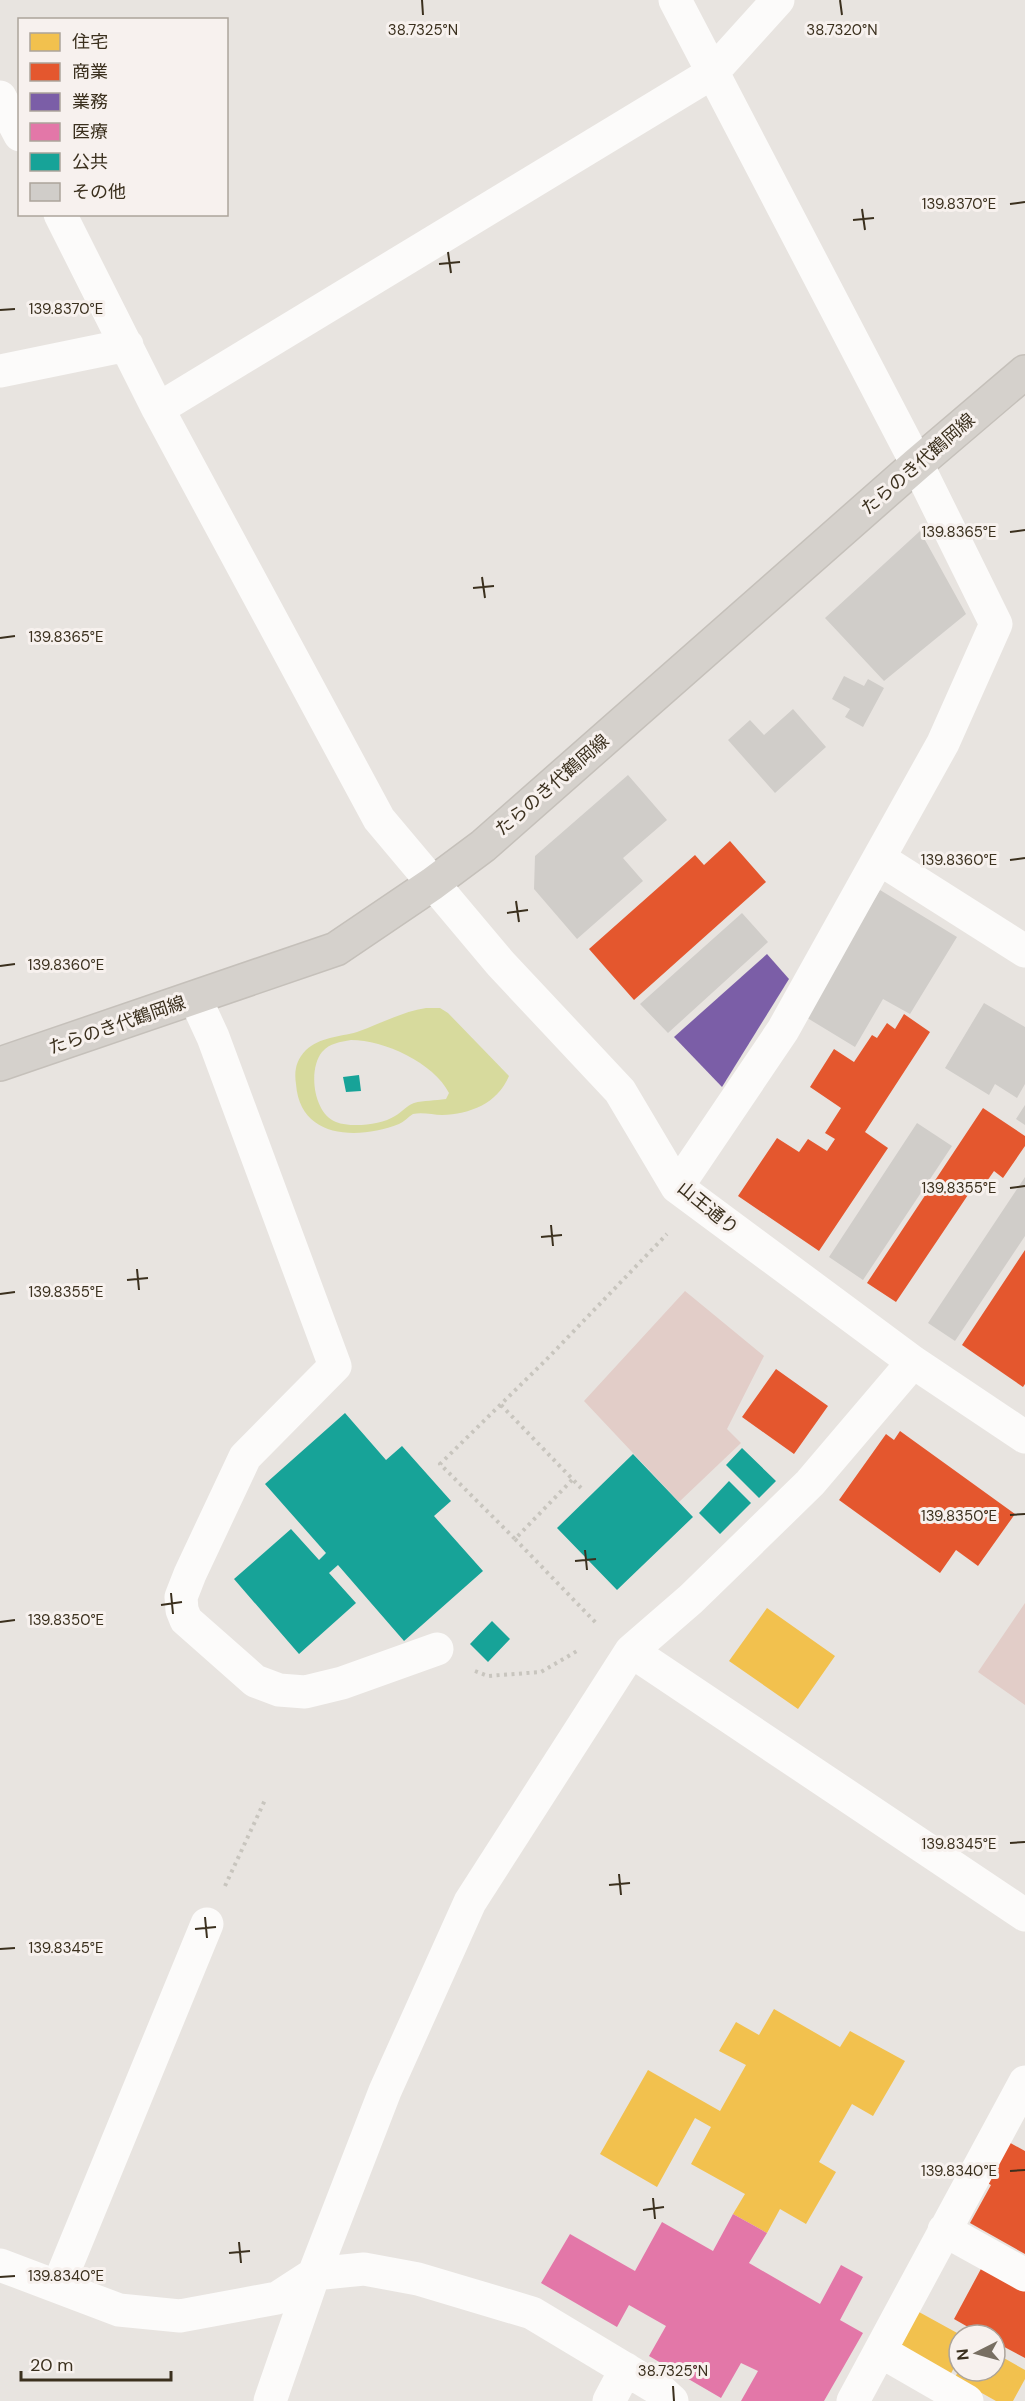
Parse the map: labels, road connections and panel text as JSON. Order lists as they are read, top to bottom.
{
  "streets": {
    "main road": ["たらのき代鶴岡線"],
    "street": ["山王通り"]
  },
  "crossings": [
    ["たらのき代鶴岡線", "山王通り"]
  ],
  "legend": [
    "住宅",
    "商業",
    "業務",
    "医療",
    "公共",
    "その他"
  ],
  "scale_bar": "20 m",
  "north": "left",
  "coordinates": [
    "38.7325°N",
    "38.7320°N",
    "139.8370°E",
    "139.8365°E",
    "139.8360°E",
    "139.8355°E",
    "139.8350°E",
    "139.8345°E",
    "139.8340°E"
  ]
}
